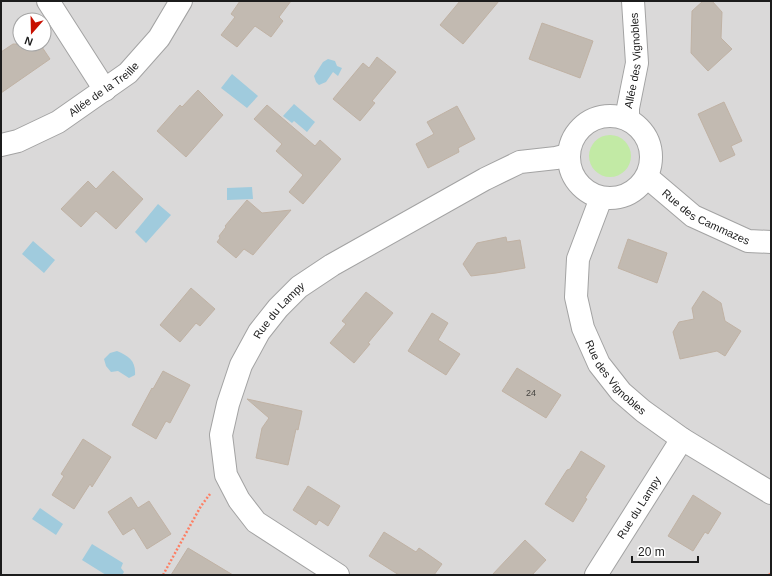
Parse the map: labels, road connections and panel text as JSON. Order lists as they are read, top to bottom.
{
  "streets": {
    "street": [
      "Allée des Vignobles",
      "Allée de la Treille",
      "Rue des Cammazes",
      "Rue du Lampy",
      "Rue des Vignobles"
    ]
  },
  "crossings": [
    ["Allée des Vignobles", "Rue des Cammazes"],
    ["Allée des Vignobles", "Rue du Lampy"],
    ["Allée des Vignobles", "Rue des Vignobles"],
    ["Rue des Cammazes", "Rue du Lampy"],
    ["Rue des Cammazes", "Rue des Vignobles"],
    ["Rue du Lampy", "Rue des Vignobles"]
  ],
  "house_numbers": ["24"],
  "scale_bar": "20 m",
  "north": "bottom"
}
